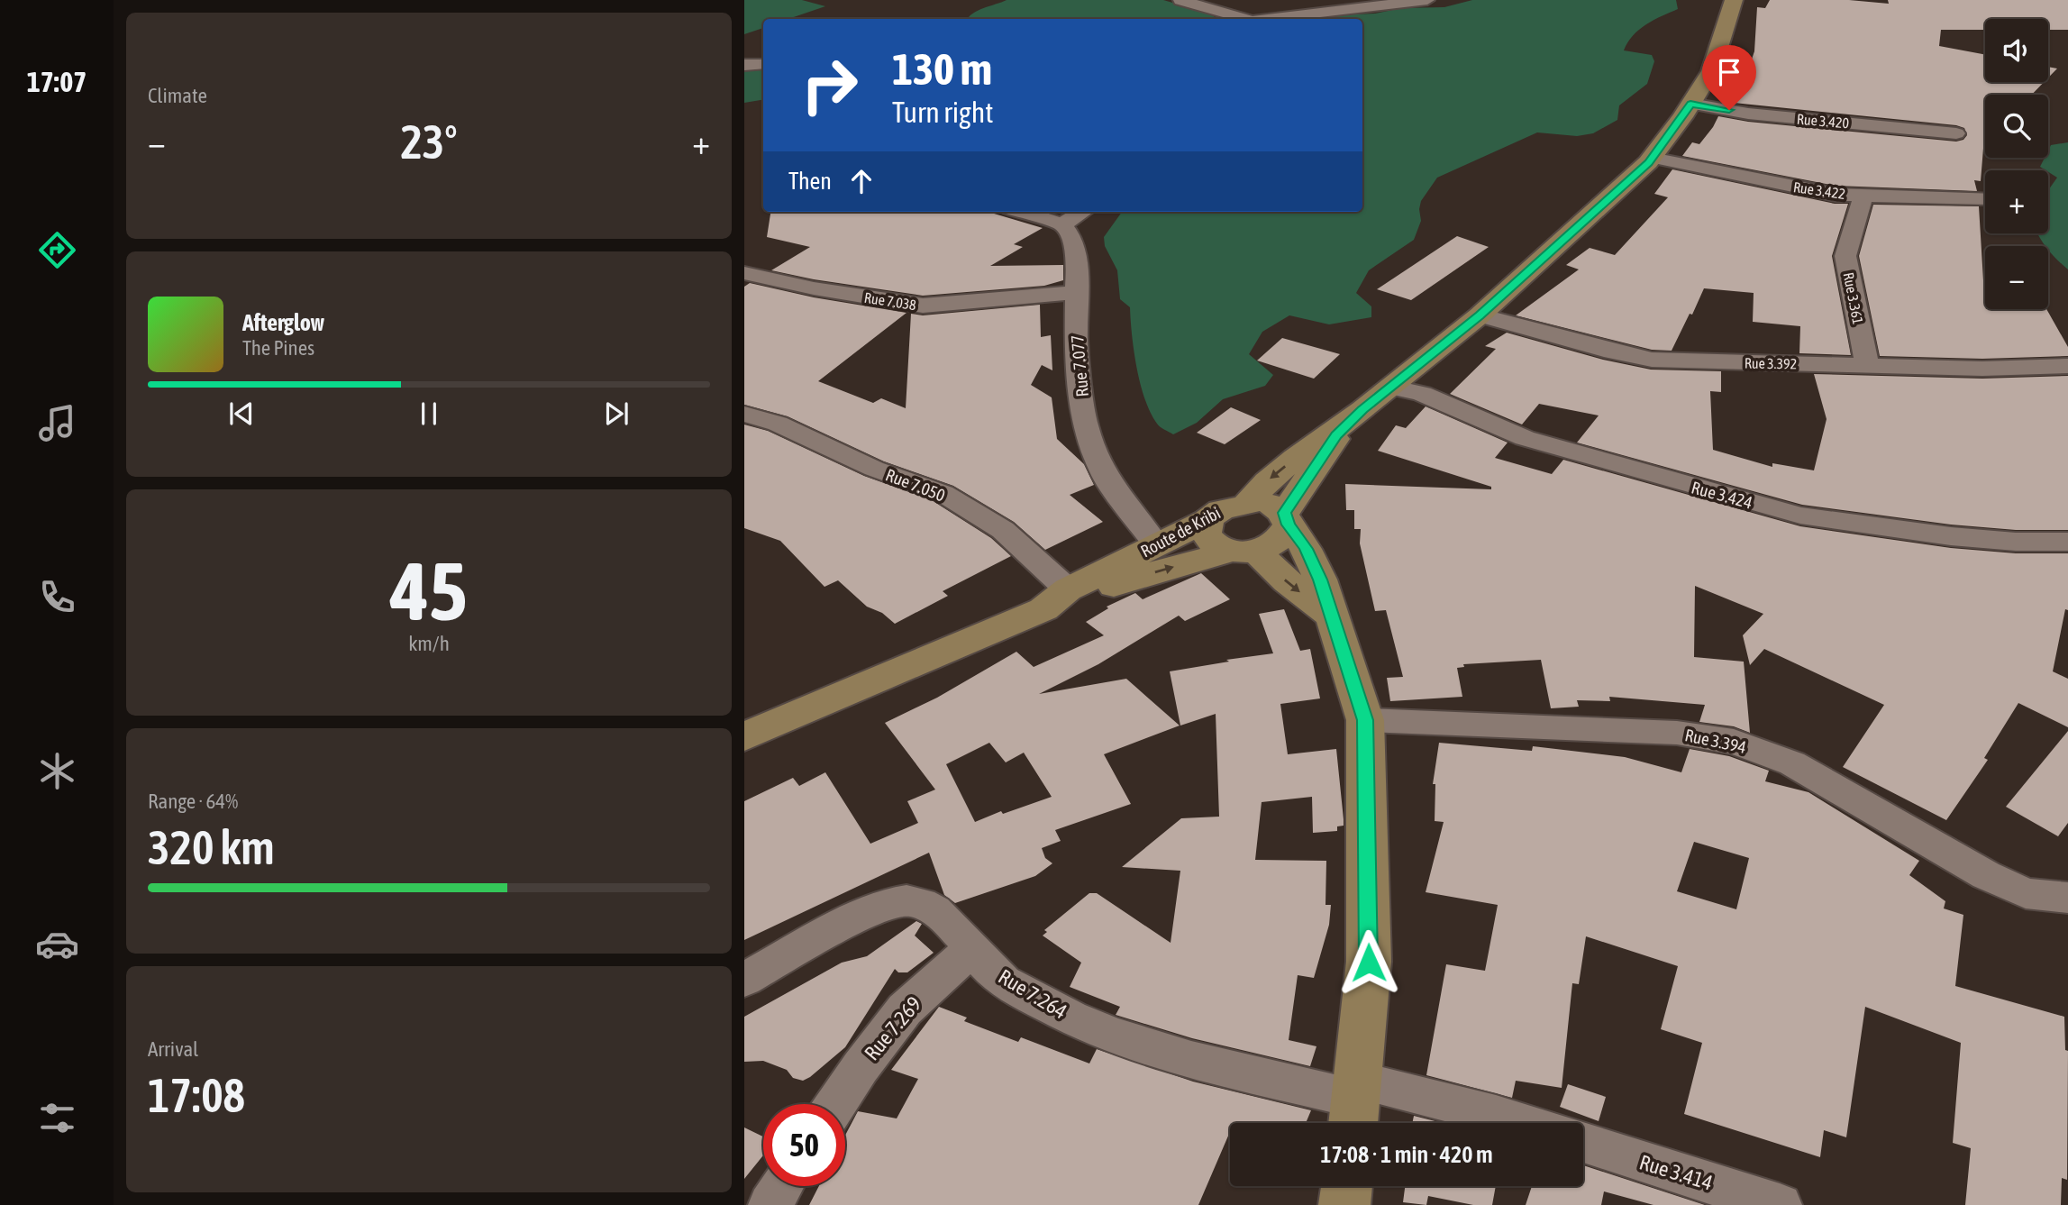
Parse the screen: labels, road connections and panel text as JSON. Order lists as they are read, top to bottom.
{
  "streets": {
    "main road": ["Route de Kribi"],
    "street": [
      "Rue 3.420",
      "Rue 3.422",
      "Rue 3.361",
      "Rue 7.038",
      "Rue 3.392",
      "Rue 7.077",
      "Rue 7.050",
      "Rue 3.424",
      "Rue 3.394",
      "Rue 7.264",
      "Rue 7.269",
      "Rue 3.414"
    ]
  },
  "crossings": [
    ["Rue 3.420", "Route de Kribi"],
    ["Rue 3.422", "Rue 3.361"],
    ["Rue 3.422", "Route de Kribi"],
    ["Rue 3.361", "Rue 3.392"],
    ["Rue 7.038", "Rue 7.077"],
    ["Rue 3.392", "Route de Kribi"],
    ["Rue 7.077", "Route de Kribi"],
    ["Rue 7.050", "Route de Kribi"],
    ["Rue 3.424", "Route de Kribi"],
    ["Rue 7.264", "Rue 7.269"]
  ],
  "page": {
    "tabs": "17:07",
    "tile": [
      "Climate",
      ["45", "km/h"],
      ["Range · 64%", "320 km"],
      ["Arrival", "17:08"]
    ],
    "map_buttons": ["+", "−"],
    "turn": ["130 m", "Turn right"],
    "heat": ["−", "23°", "+"],
    "then": "Then",
    "song": ["Afterglow", "The Pines"],
    "limit": "50",
    "trip": "17:08 · 1 min · 420 m"
  }
}
